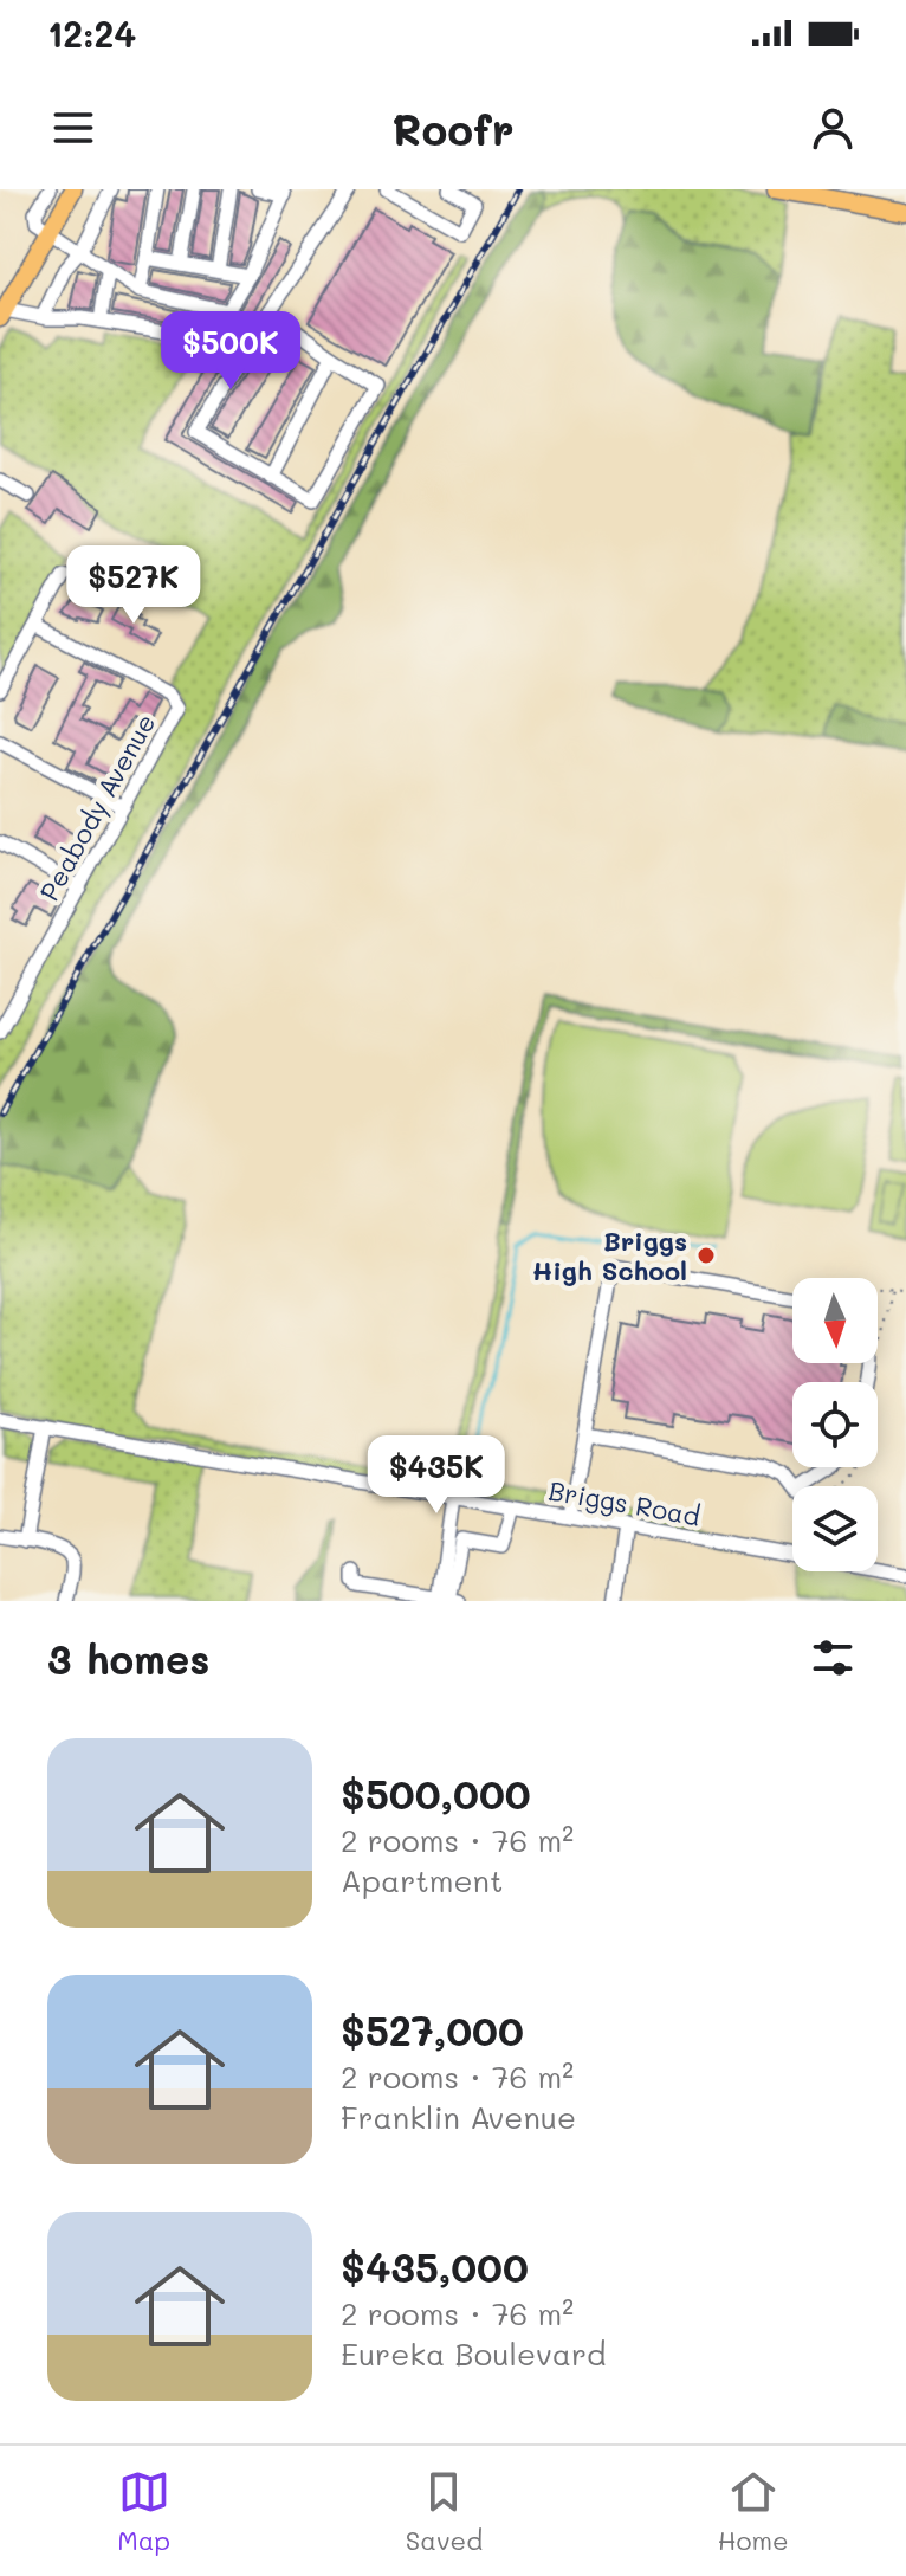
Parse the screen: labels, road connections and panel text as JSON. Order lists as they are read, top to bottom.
{
  "streets": {
    "street": ["Peabody Avenue", "Briggs Road"]
  },
  "places": ["Briggs High School"],
  "north": "bottom",
  "page": {
    "status": "12:24",
    "header": "Roofr",
    "price": ["$500K", "$527K", "$435K"],
    "heading": "3 homes",
    "list": [
      {
        "name": "$500,000",
        "note": "2 rooms · 76 m² · Apartment"
      },
      {
        "name": "$527,000",
        "note": "2 rooms · 76 m² · Franklin Avenue"
      },
      {
        "name": "$435,000",
        "note": "2 rooms · 76 m² · Eureka Boulevard"
      }
    ],
    "tabs": ["Map", "Saved", "Home"]
  }
}
